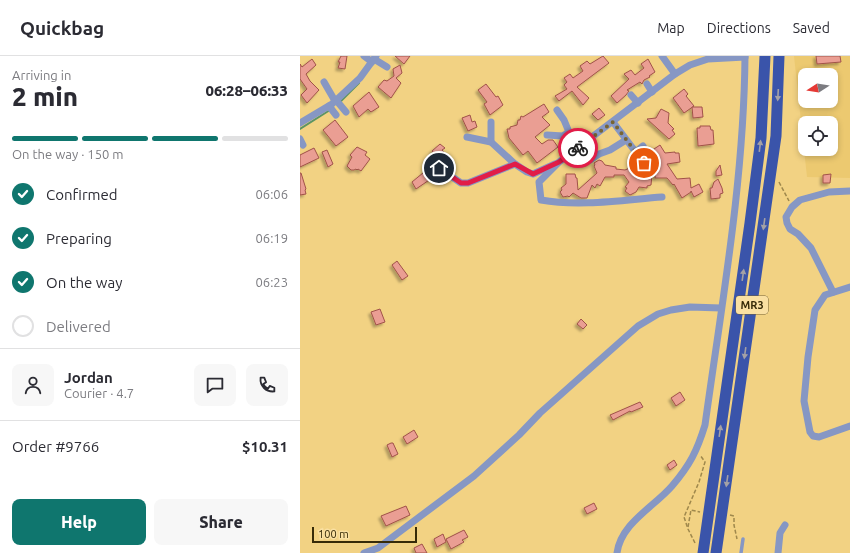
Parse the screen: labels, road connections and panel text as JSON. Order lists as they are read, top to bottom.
{
  "streets": {
    "highway": ["MR3"]
  },
  "scale_bar": "100 m",
  "north": "left",
  "page": {
    "header": "Quickbag",
    "nav": ["Map", "Directions", "Saved"],
    "heading": ["2 min", "Arriving in", "06:28–06:33"],
    "panel": [
      "Jordan",
      "Courier · 4.7",
      "Order #9766",
      "$10.31"
    ],
    "bar": "On the way · 150 m",
    "list": [
      ["Confirmed", "06:06"],
      ["Preparing", "06:19"],
      ["On the way", "06:23"],
      "Delivered"
    ],
    "buttons": ["Help", "Share"],
    "scale": "100 m"
  }
}
